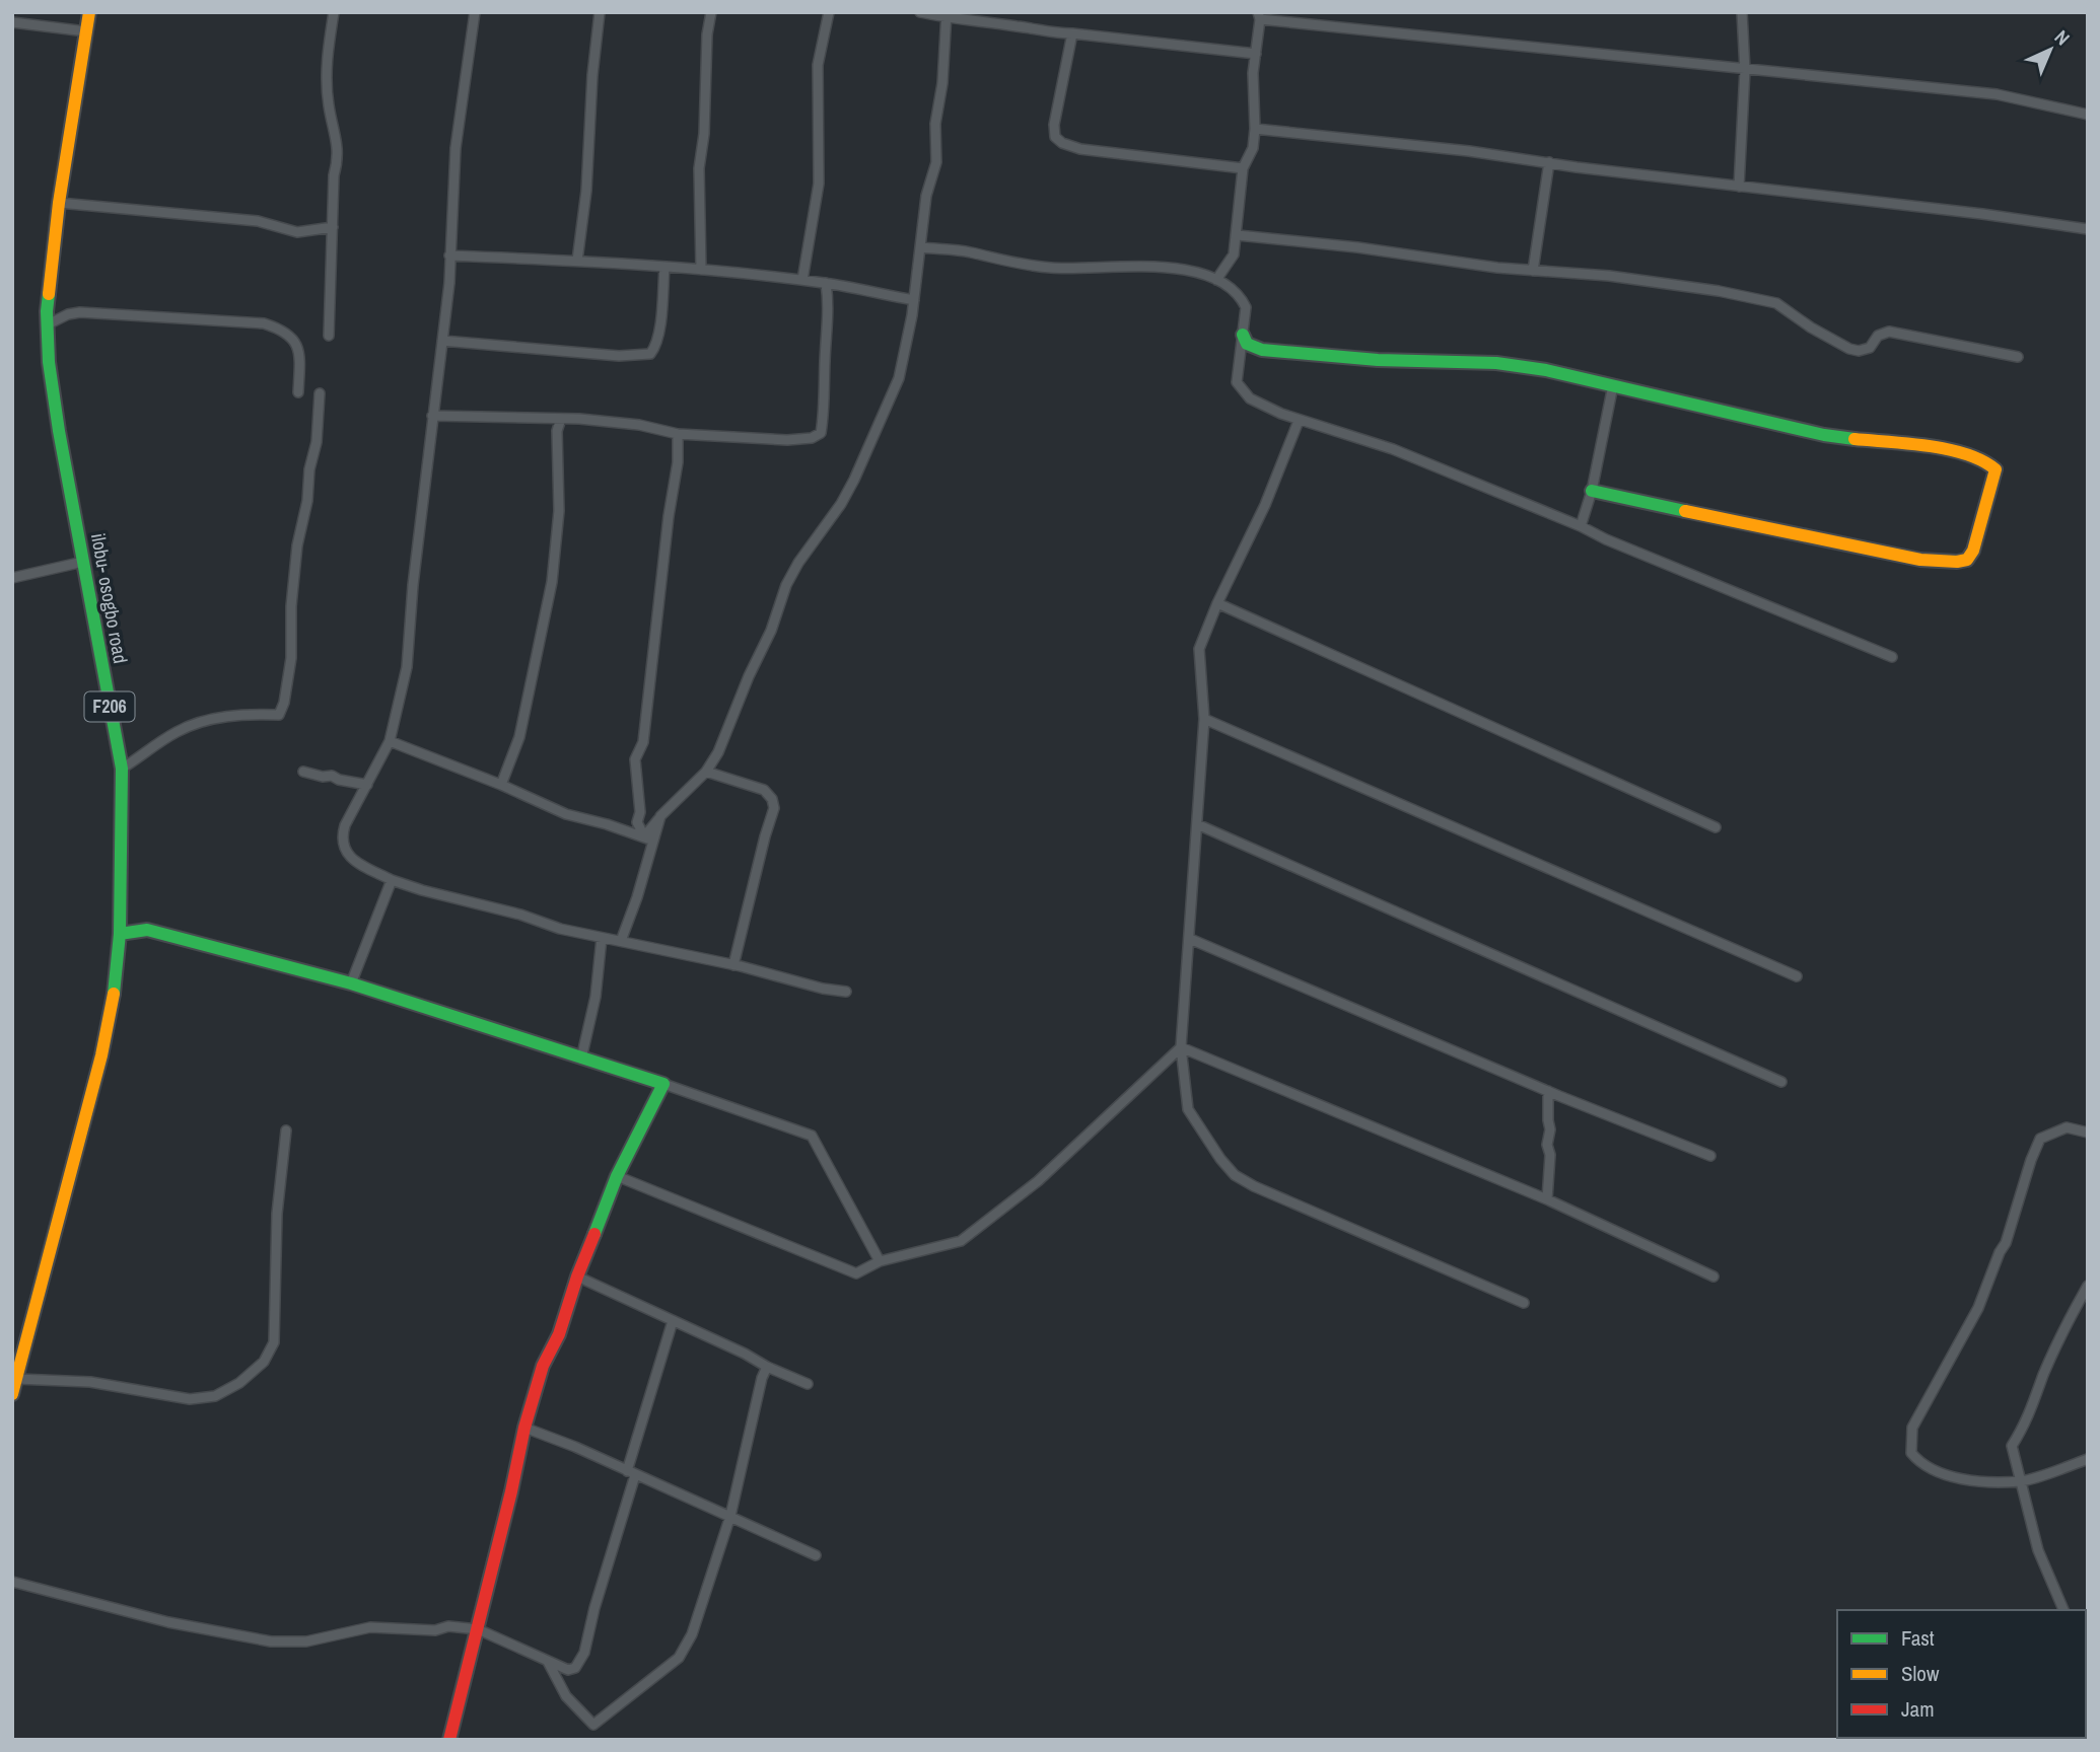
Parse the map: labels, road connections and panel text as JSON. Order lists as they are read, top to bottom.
{
  "streets": {
    "street": ["ilobu- osogbo road", "F206"]
  },
  "legend": ["Fast", "Slow", "Jam"],
  "north": "top right"
}
